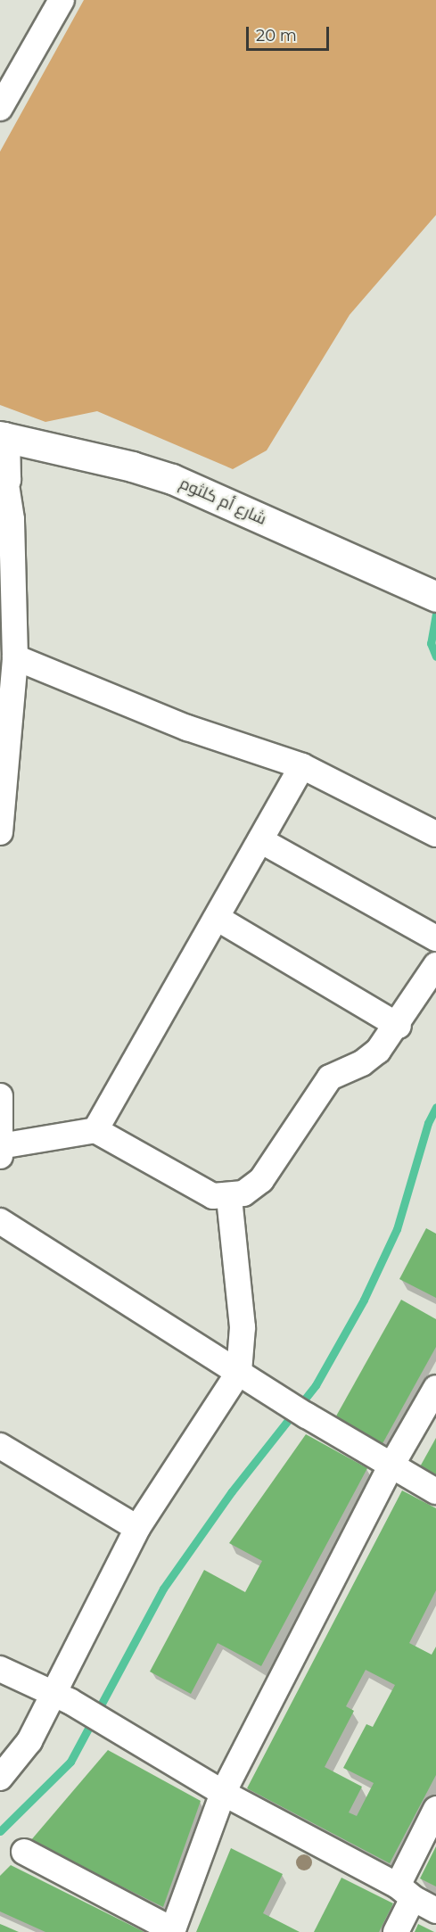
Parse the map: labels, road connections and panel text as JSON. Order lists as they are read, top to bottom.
{
  "streets": {
    "street": ["شارع أم كلثوم"]
  },
  "scale_bar": "20 m"
}
